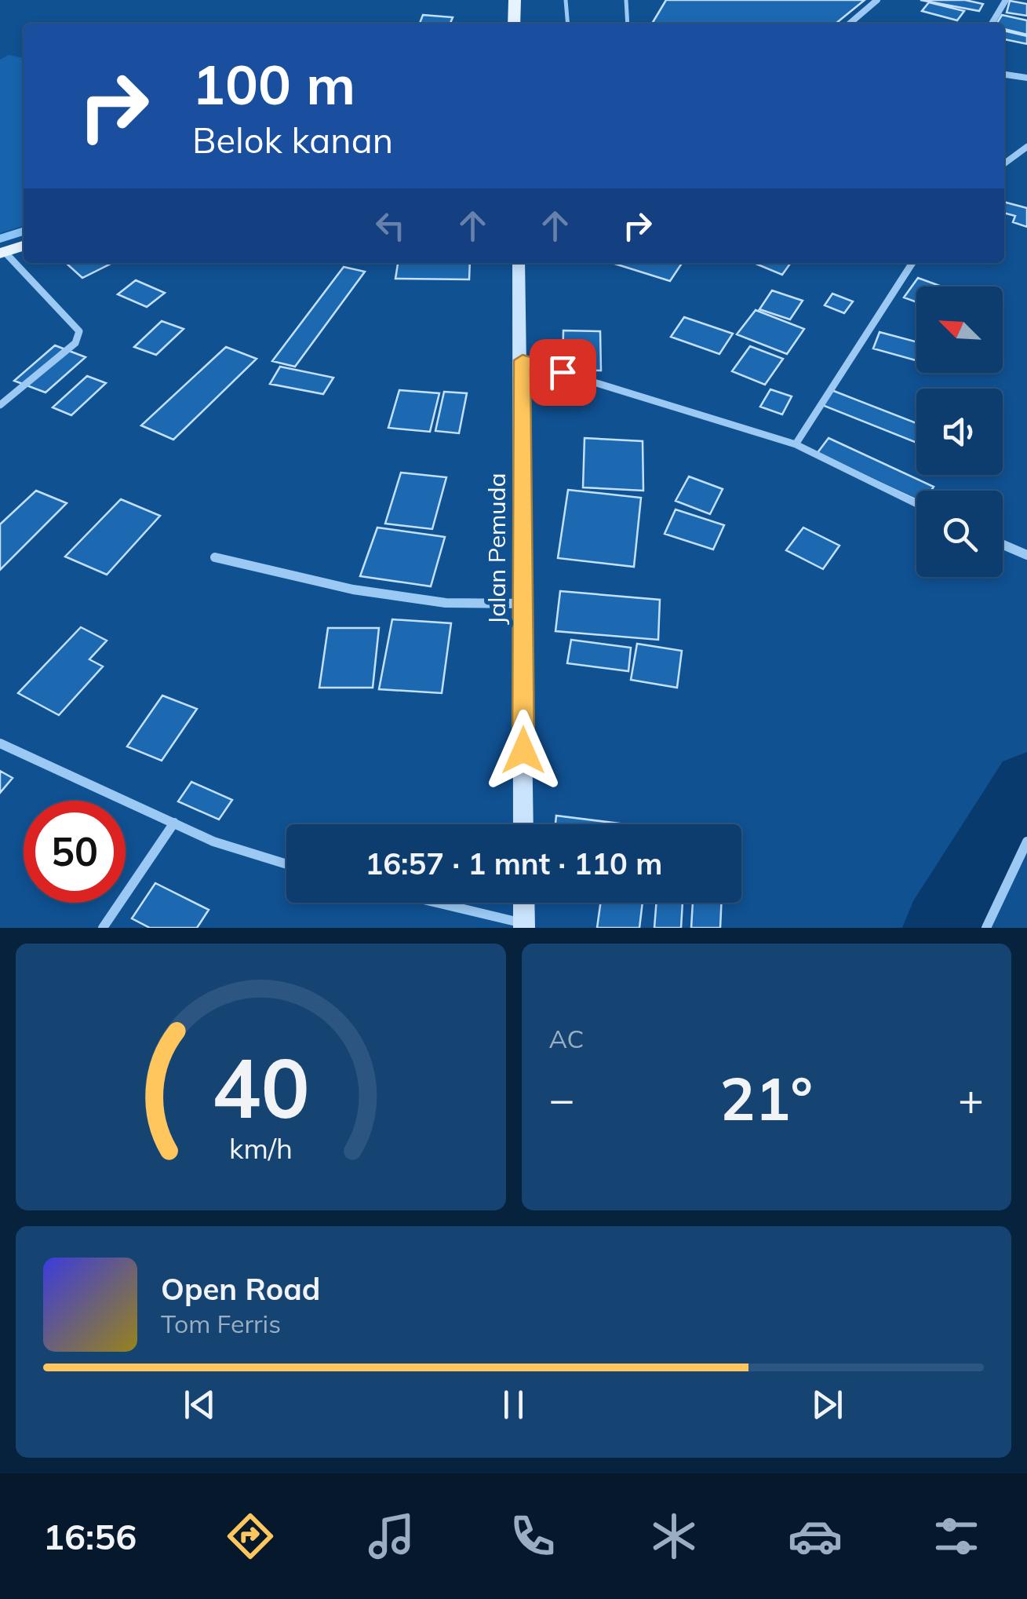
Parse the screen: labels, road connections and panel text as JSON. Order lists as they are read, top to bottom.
{
  "streets": {
    "main road": ["Jalan Pemuda"]
  },
  "north": "top left",
  "page": {
    "turn": ["100 m", "Belok kanan"],
    "limit": "50",
    "trip": "16:57 · 1 mnt · 110 m",
    "tile": "AC",
    "heat": ["−", "21°", "+"],
    "song": ["Open Road", "Tom Ferris"],
    "tabs": "16:56",
    "gauge": ["40", "km/h"]
  }
}
